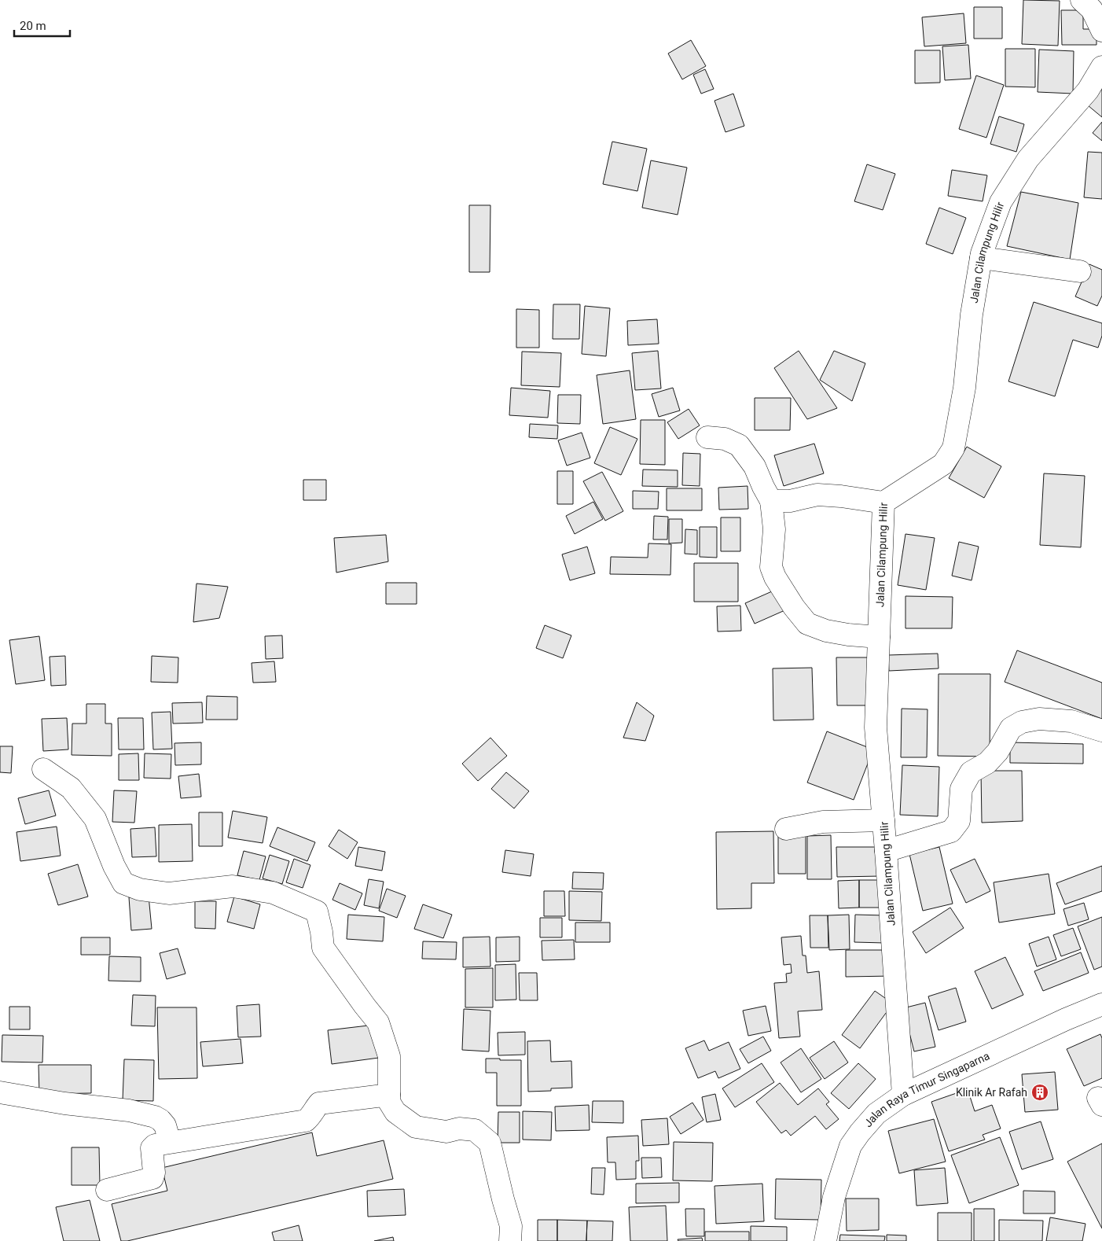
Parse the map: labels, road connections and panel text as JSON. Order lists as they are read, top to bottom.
{
  "streets": {
    "street": ["Jalan Cilampung Hilir", "Jalan Raya Timur Singaparna"]
  },
  "crossings": [
    ["Jalan Cilampung Hilir", "Jalan Raya Timur Singaparna"]
  ],
  "places": {
    "building": ["Klinik Ar Rafah"]
  },
  "scale_bar": "20 m"
}
